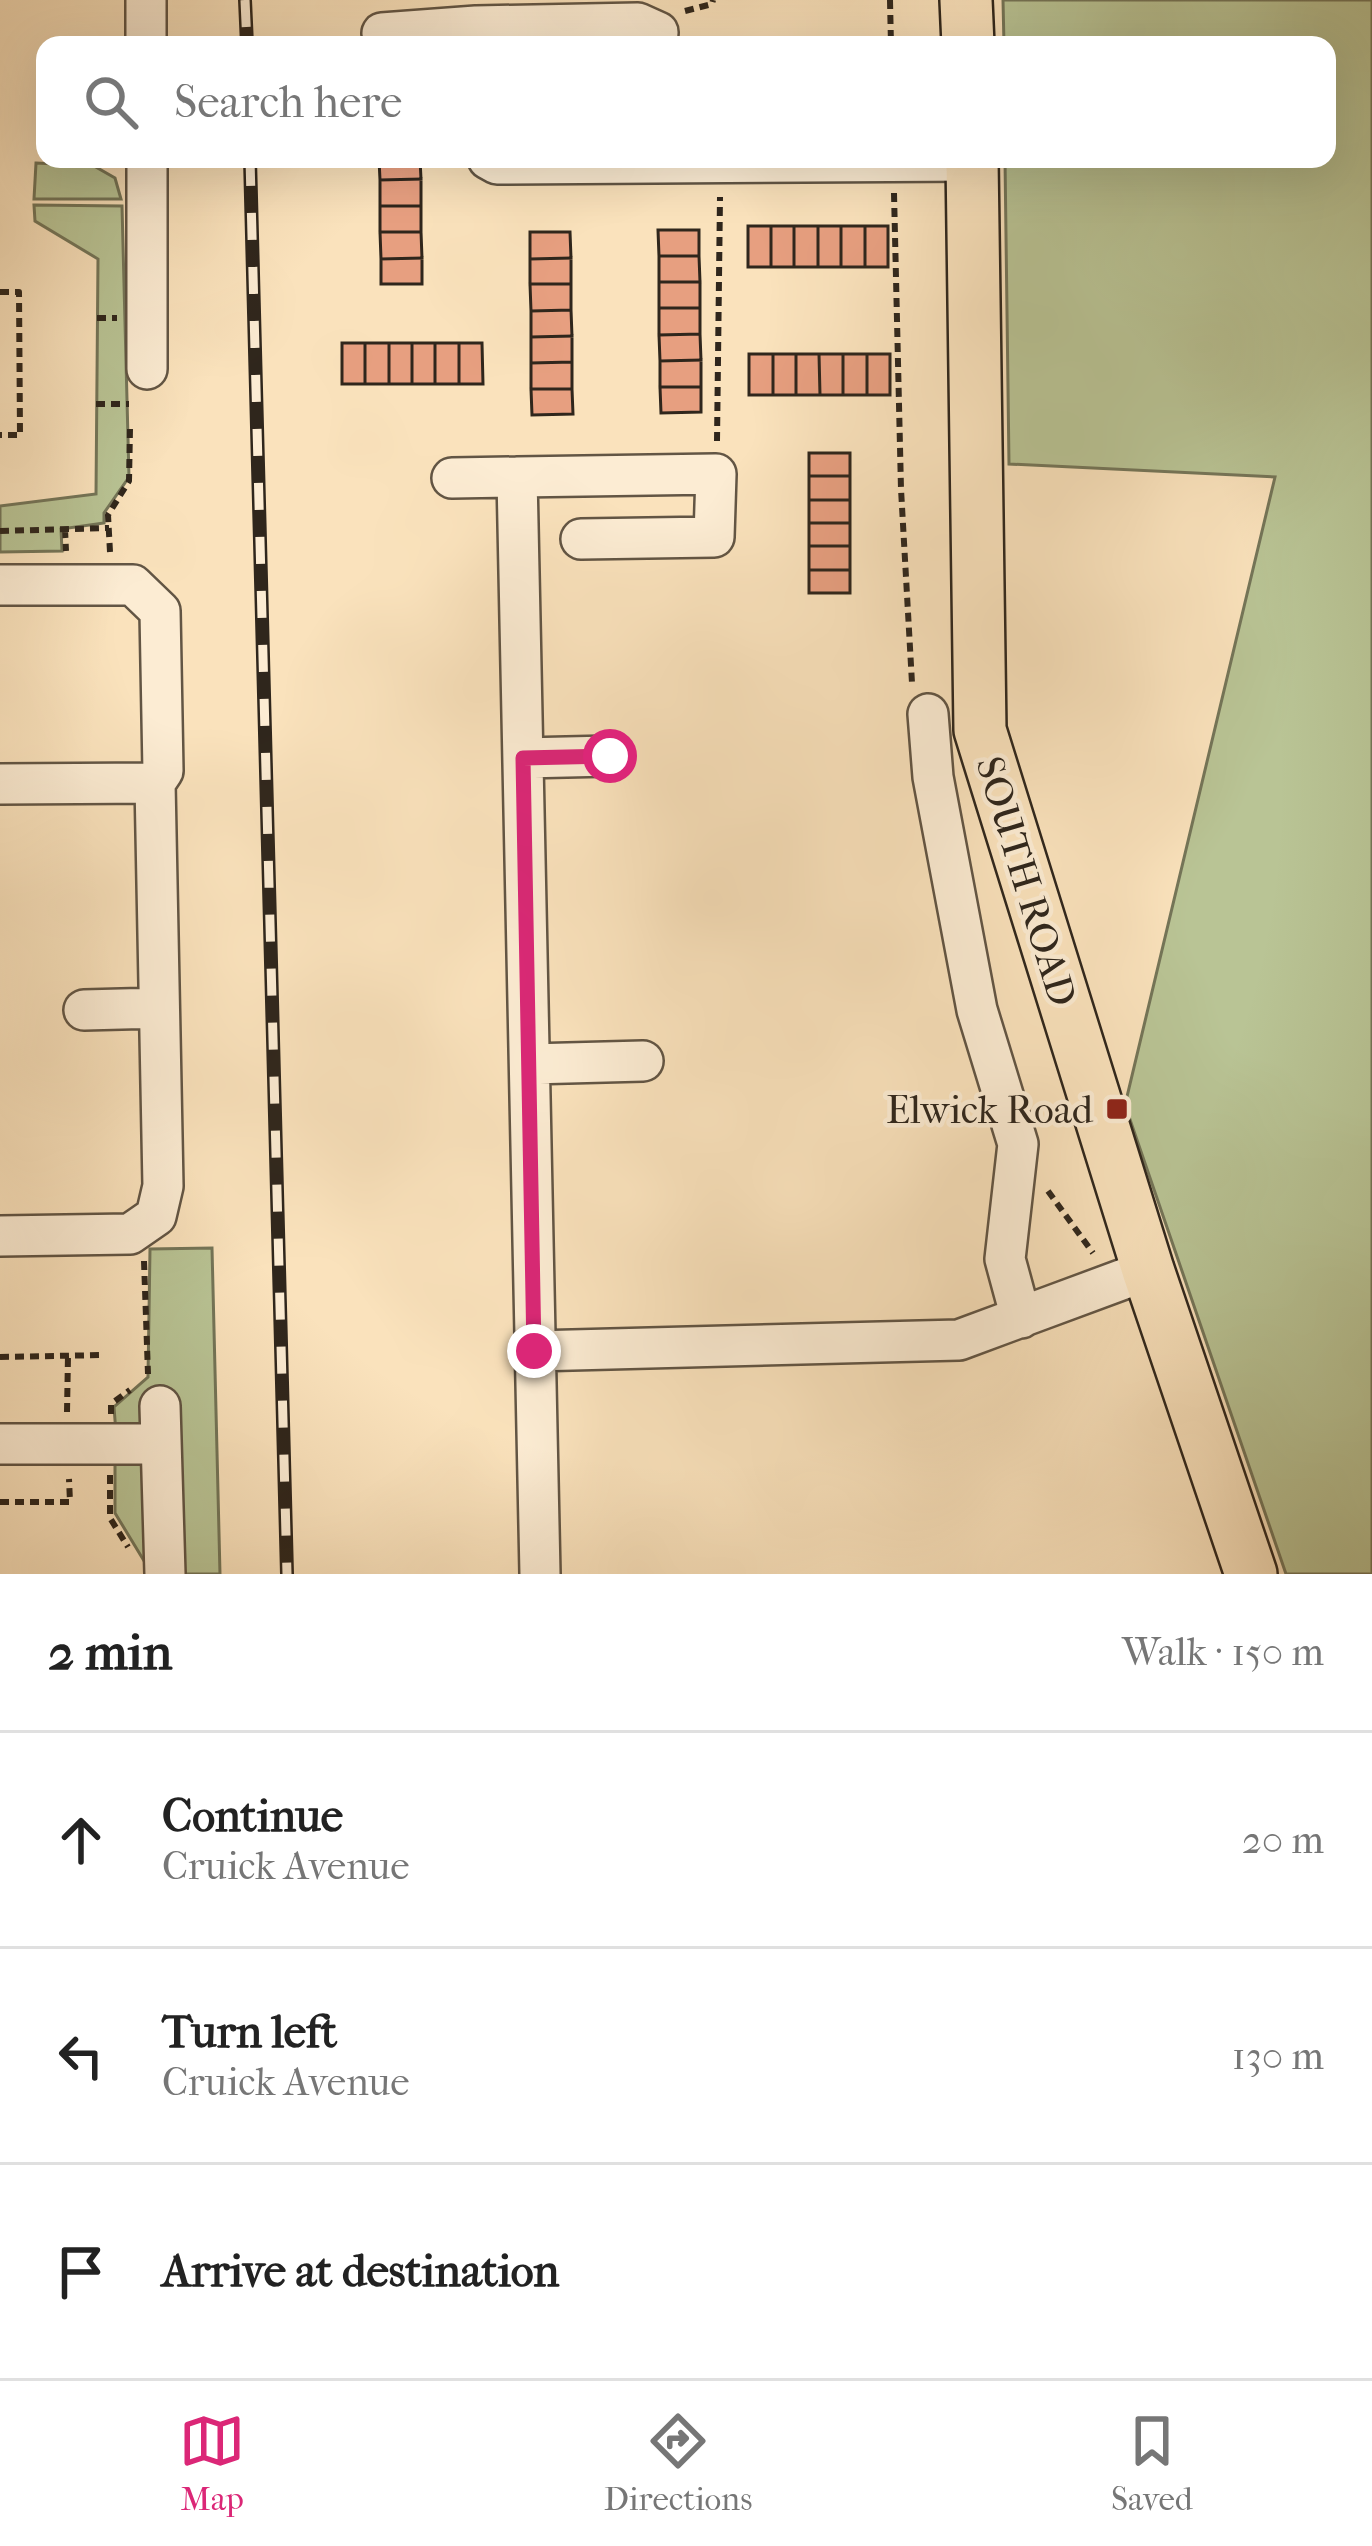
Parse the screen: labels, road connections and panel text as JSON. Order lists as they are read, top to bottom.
{
  "streets": {
    "main road": ["SOUTH ROAD"]
  },
  "places": {
    "transit": ["Elwick Road"]
  },
  "page": {
    "search": "Search here",
    "heading": ["2 min", "Walk · 150 m"],
    "list": [
      ["Continue", "Cruick Avenue", "20 m"],
      ["Turn left", "Cruick Avenue", "130 m"],
      "Arrive at destination"
    ],
    "nav": ["Map", "Directions", "Saved"]
  }
}
